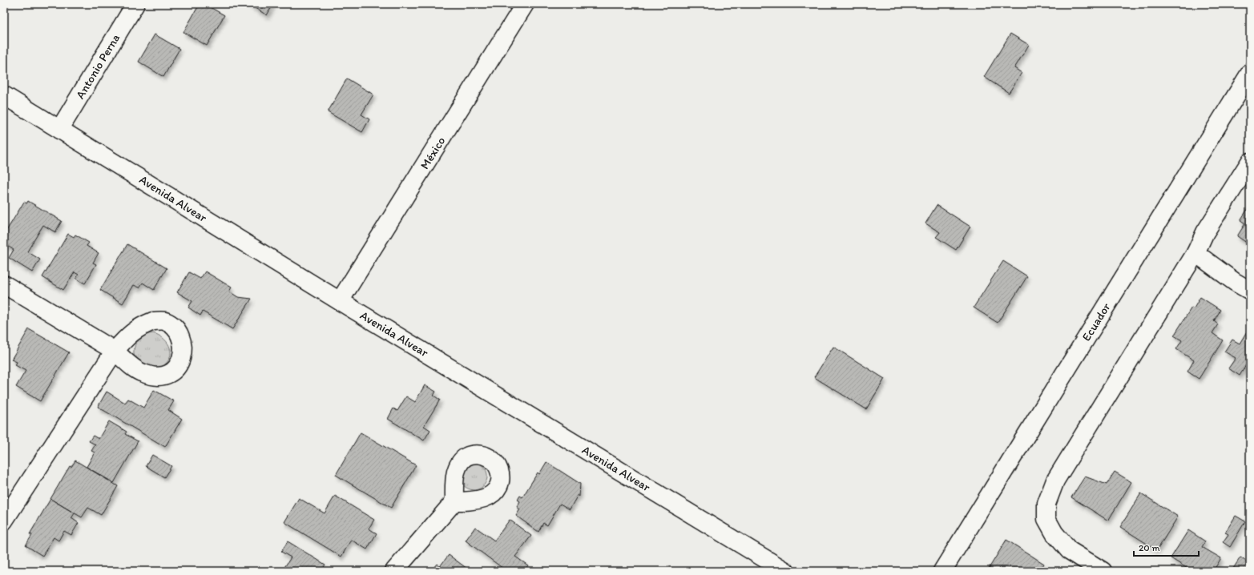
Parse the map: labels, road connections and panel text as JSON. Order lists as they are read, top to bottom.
{
  "streets": {
    "street": [
      "Antonio Perna",
      "México",
      "Avenida Alvear",
      "Ecuador"
    ]
  },
  "crossings": [
    ["Antonio Perna", "Avenida Alvear"],
    ["México", "Avenida Alvear"]
  ],
  "scale_bar": "20 m"
}
